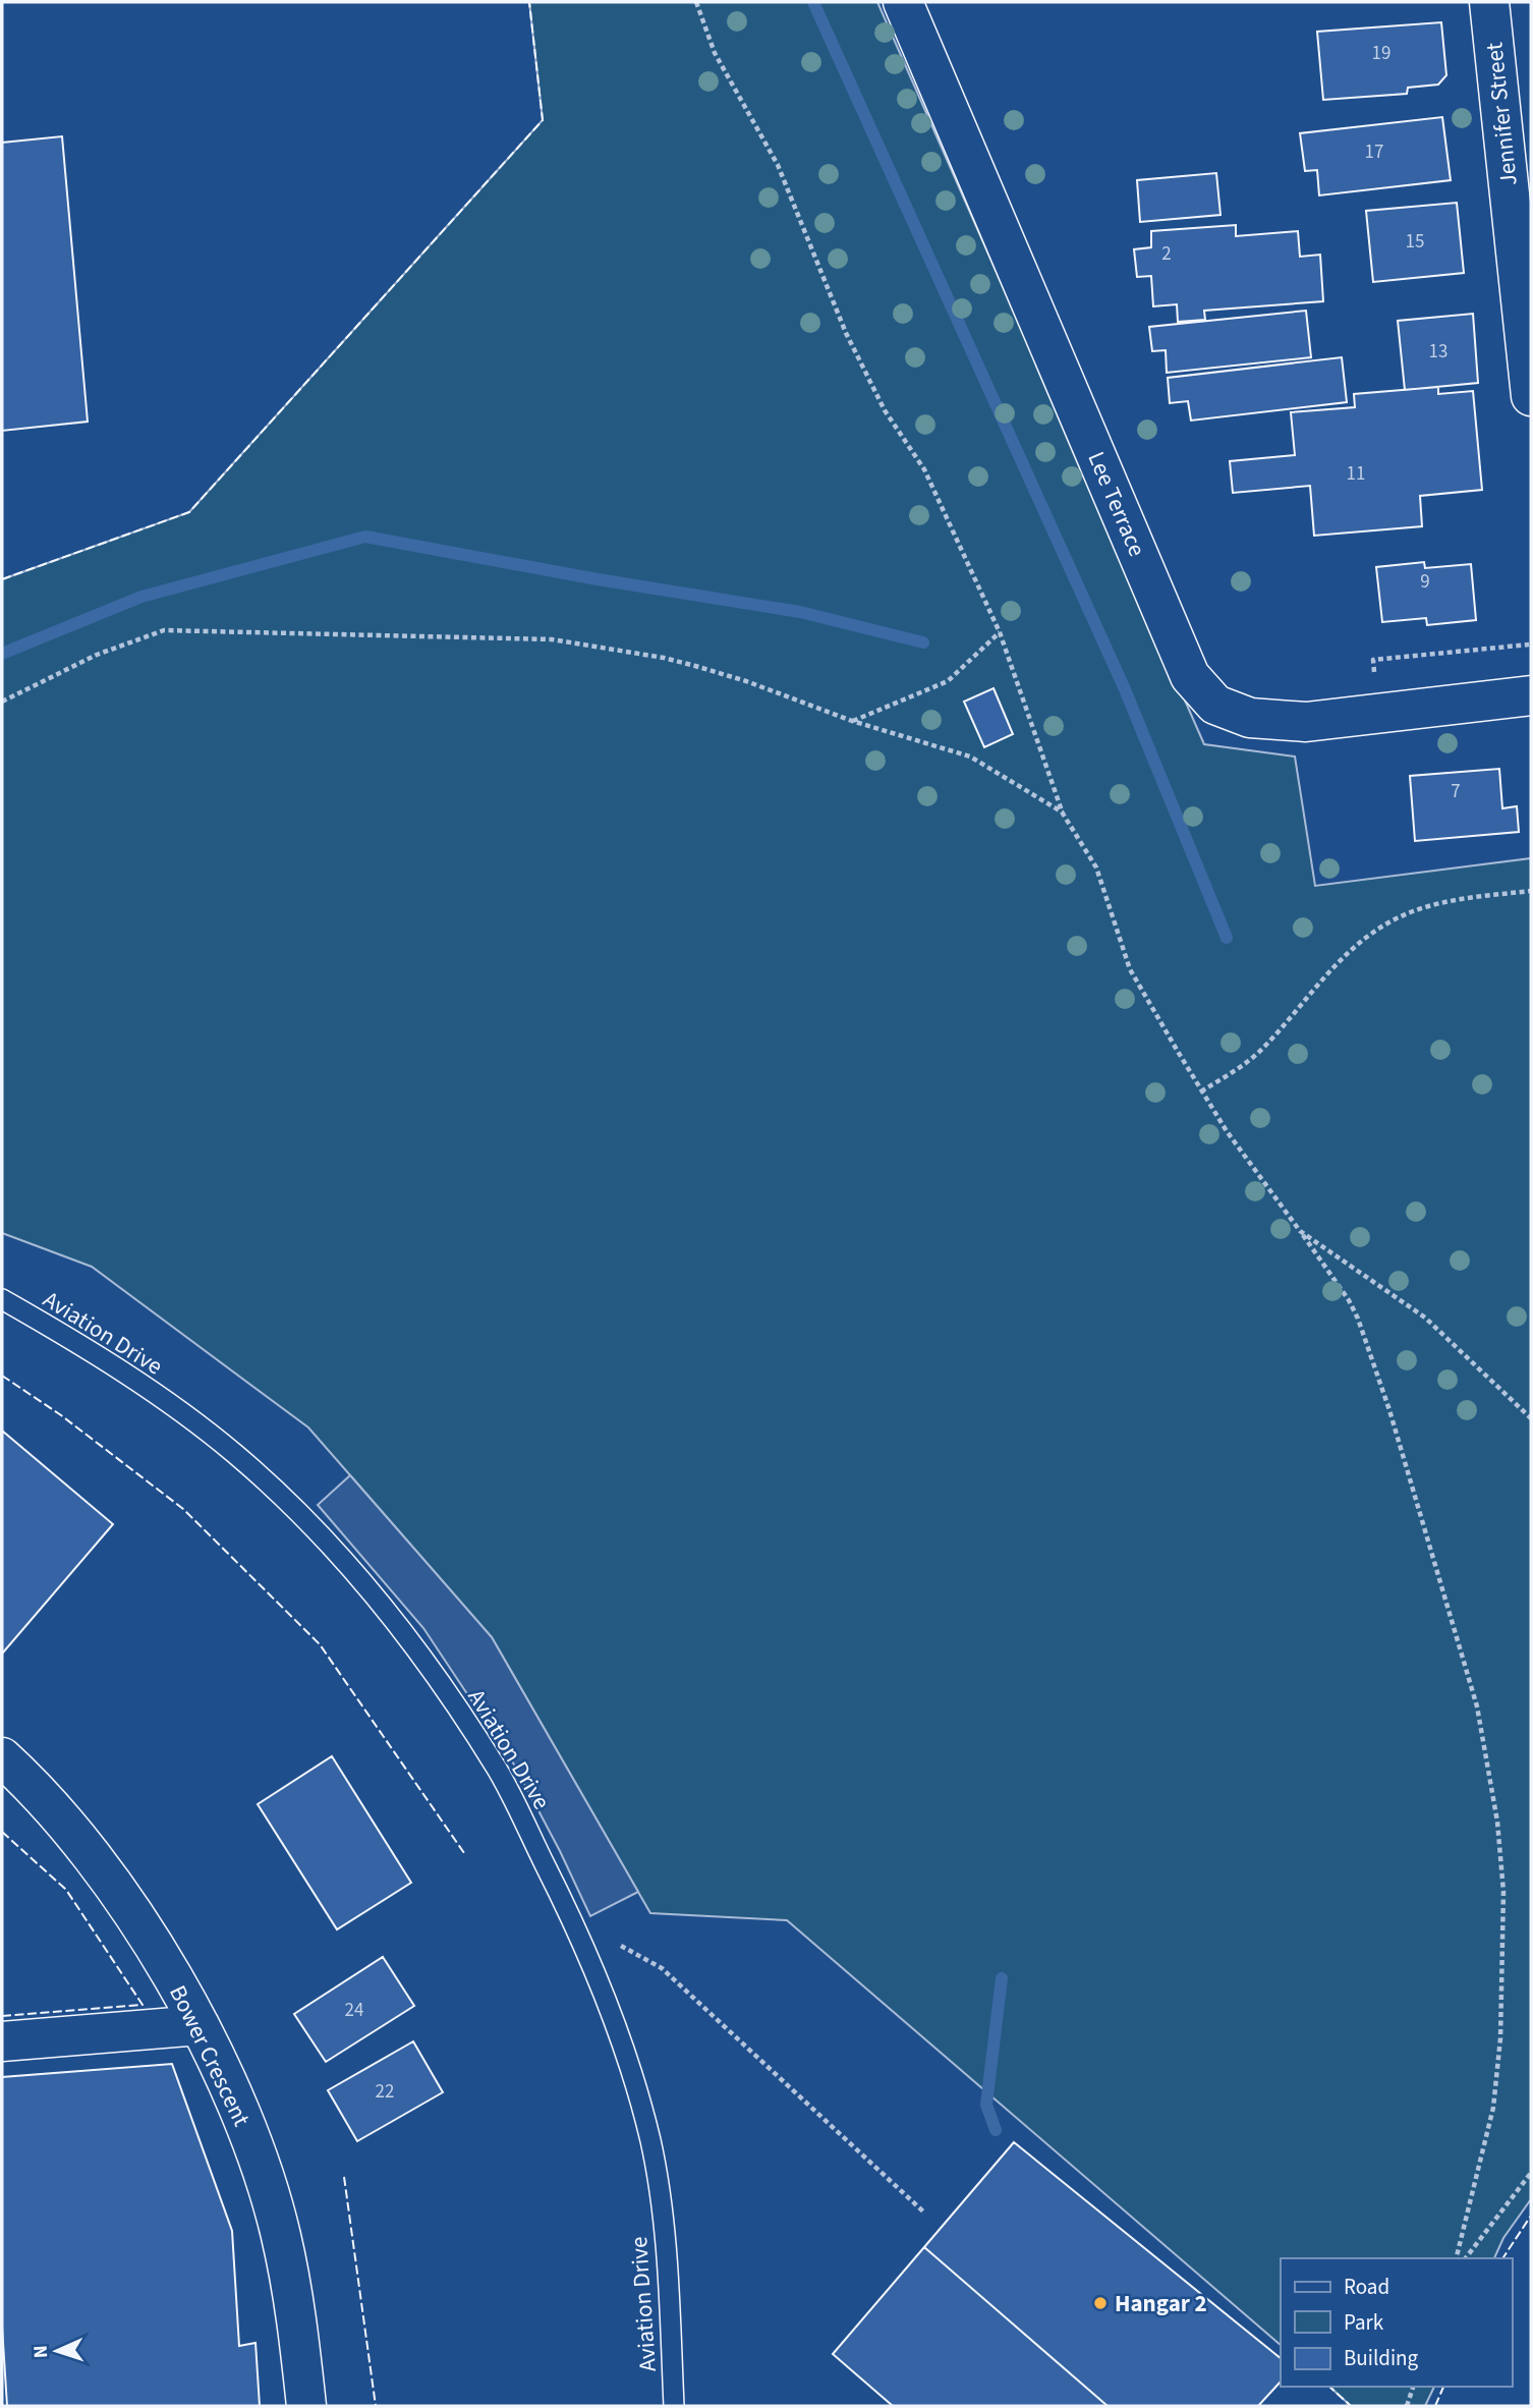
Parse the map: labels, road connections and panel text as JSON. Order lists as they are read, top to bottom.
{
  "streets": {
    "street": ["Jennifer Street", "Lee Terrace", "Bower Crescent"],
    "lane": ["Aviation Drive"]
  },
  "places": ["Hangar 2"],
  "house_numbers": [
    "19",
    "17",
    "15",
    "2",
    "13",
    "11",
    "9",
    "7",
    "24",
    "22"
  ],
  "legend": ["Road", "Park", "Building"],
  "north": "left"
}
